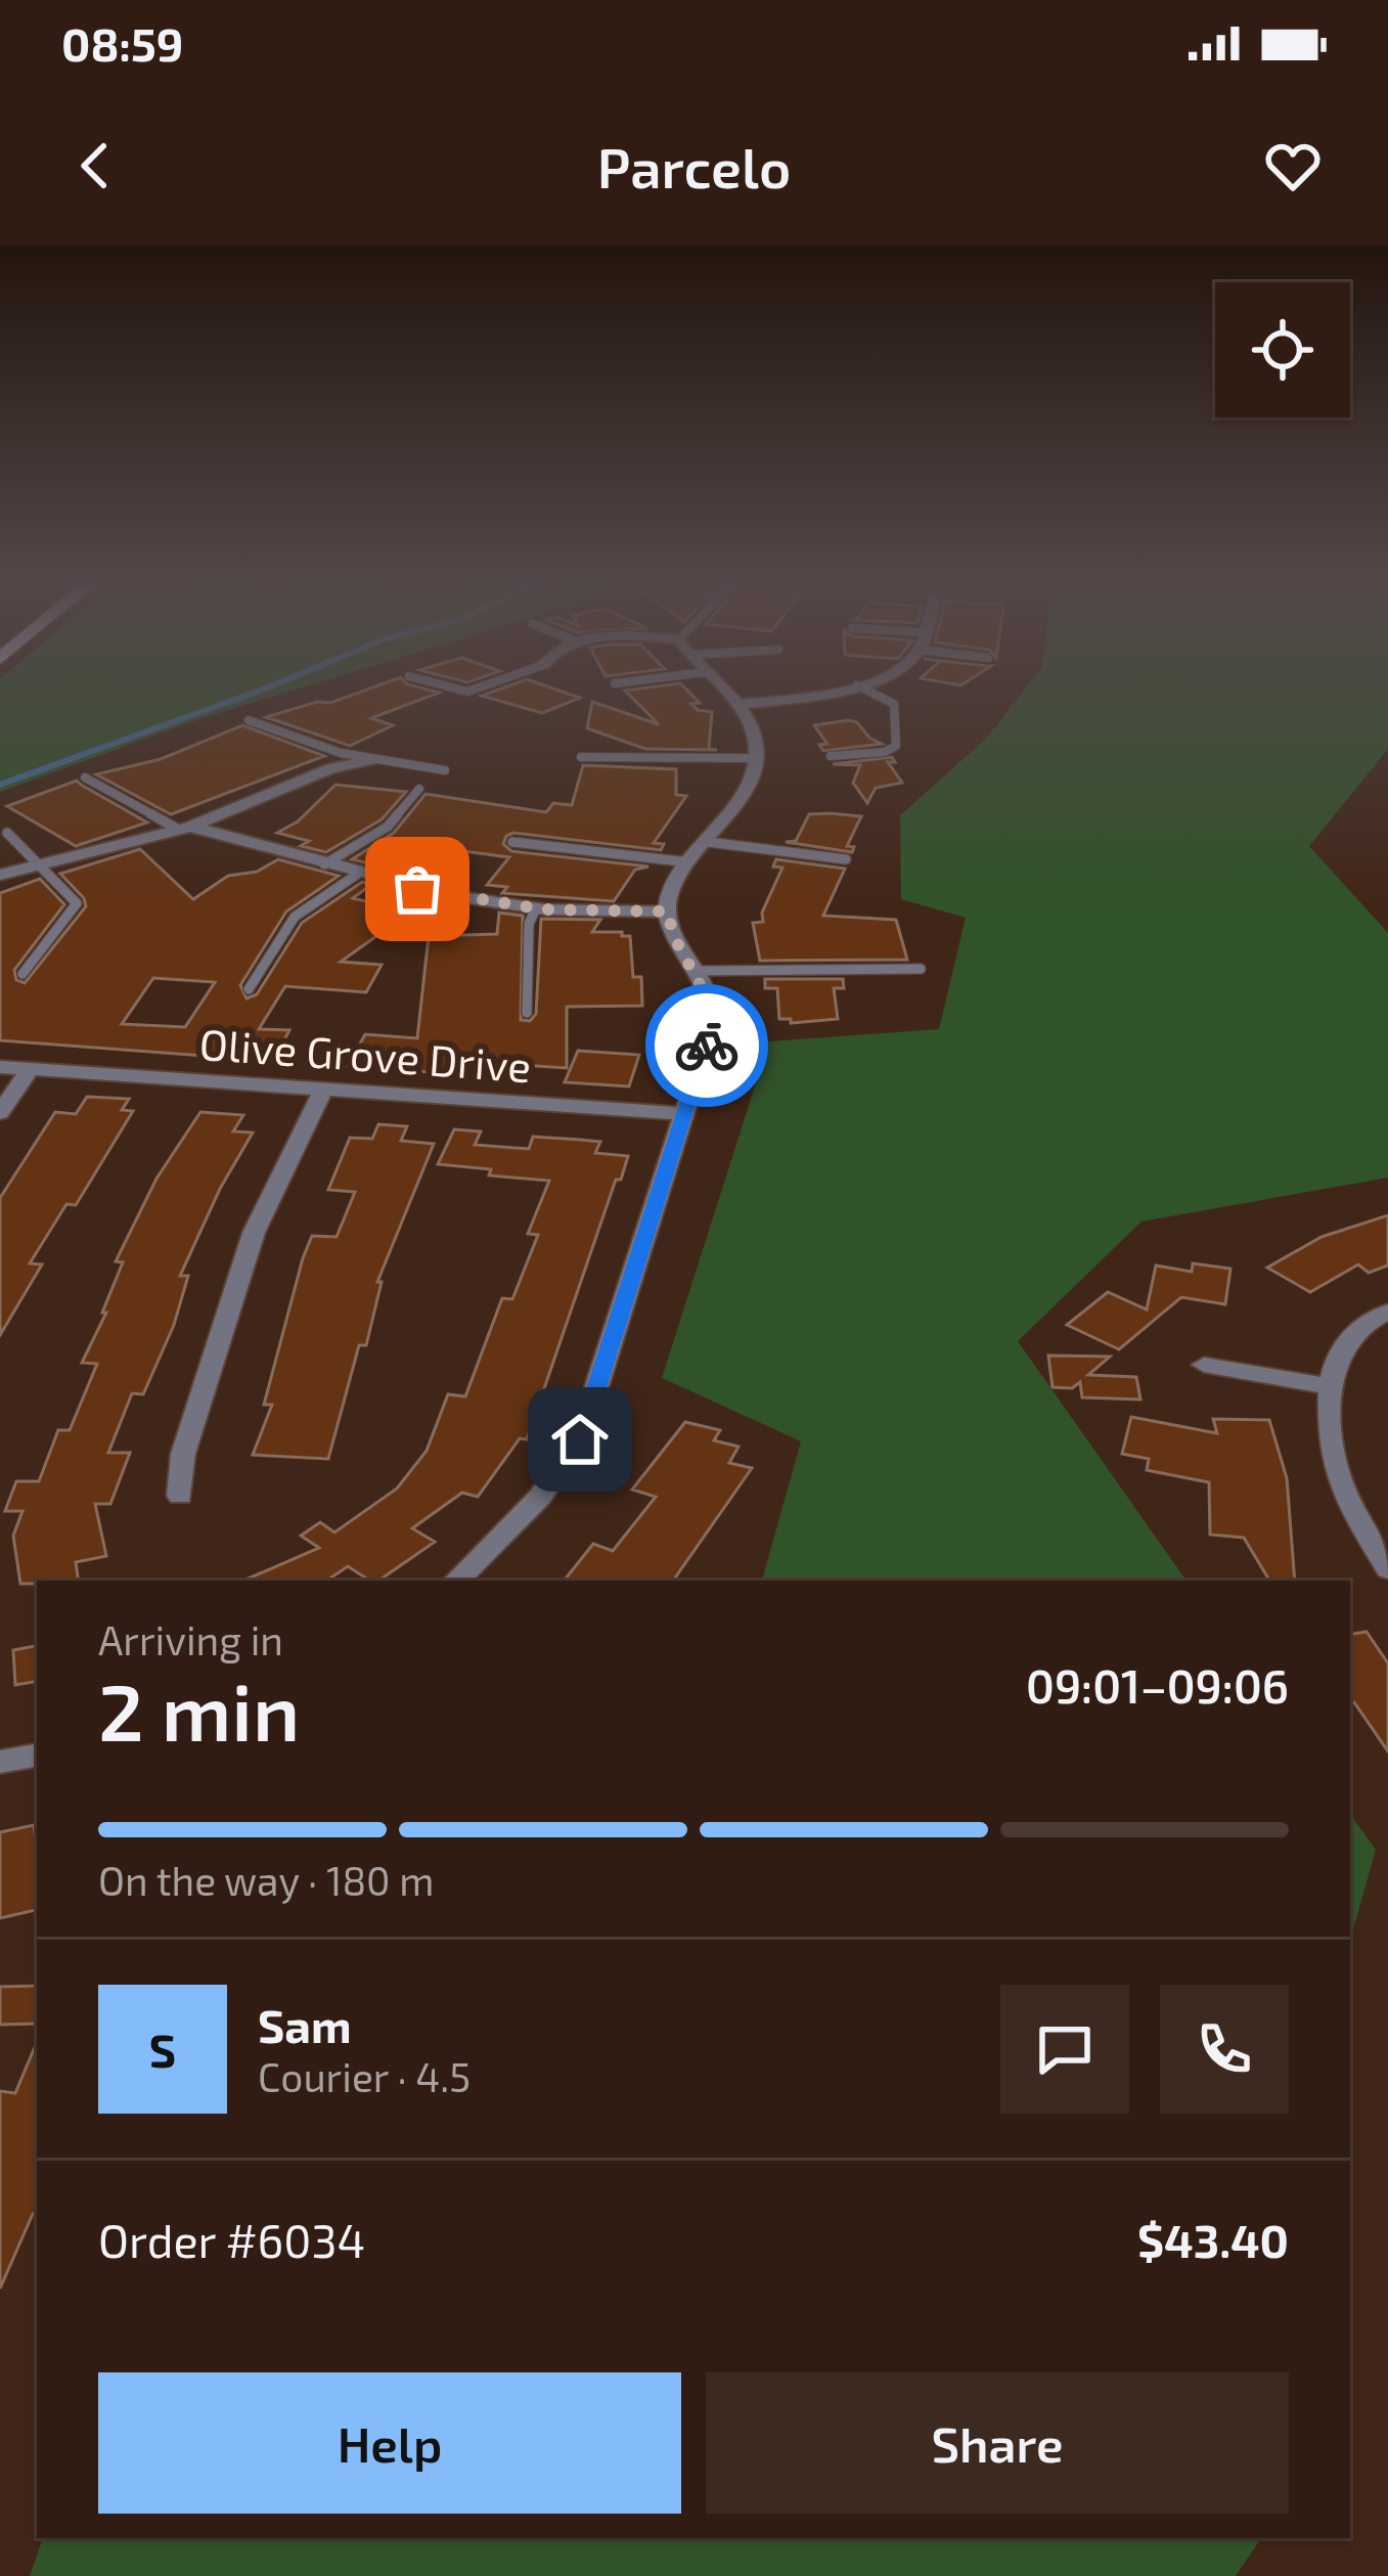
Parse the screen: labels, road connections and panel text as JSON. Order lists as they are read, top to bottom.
{
  "streets": {
    "street": ["Olive Grove Drive"]
  },
  "page": {
    "status": "08:59",
    "header": "Parcelo",
    "heading": ["2 min", "Arriving in", "09:01–09:06"],
    "panel": [
      "Sam",
      "Courier · 4.5",
      "Order #6034",
      "$43.40"
    ],
    "bar": "On the way · 180 m",
    "round": "S",
    "buttons": ["Help", "Share"]
  }
}
